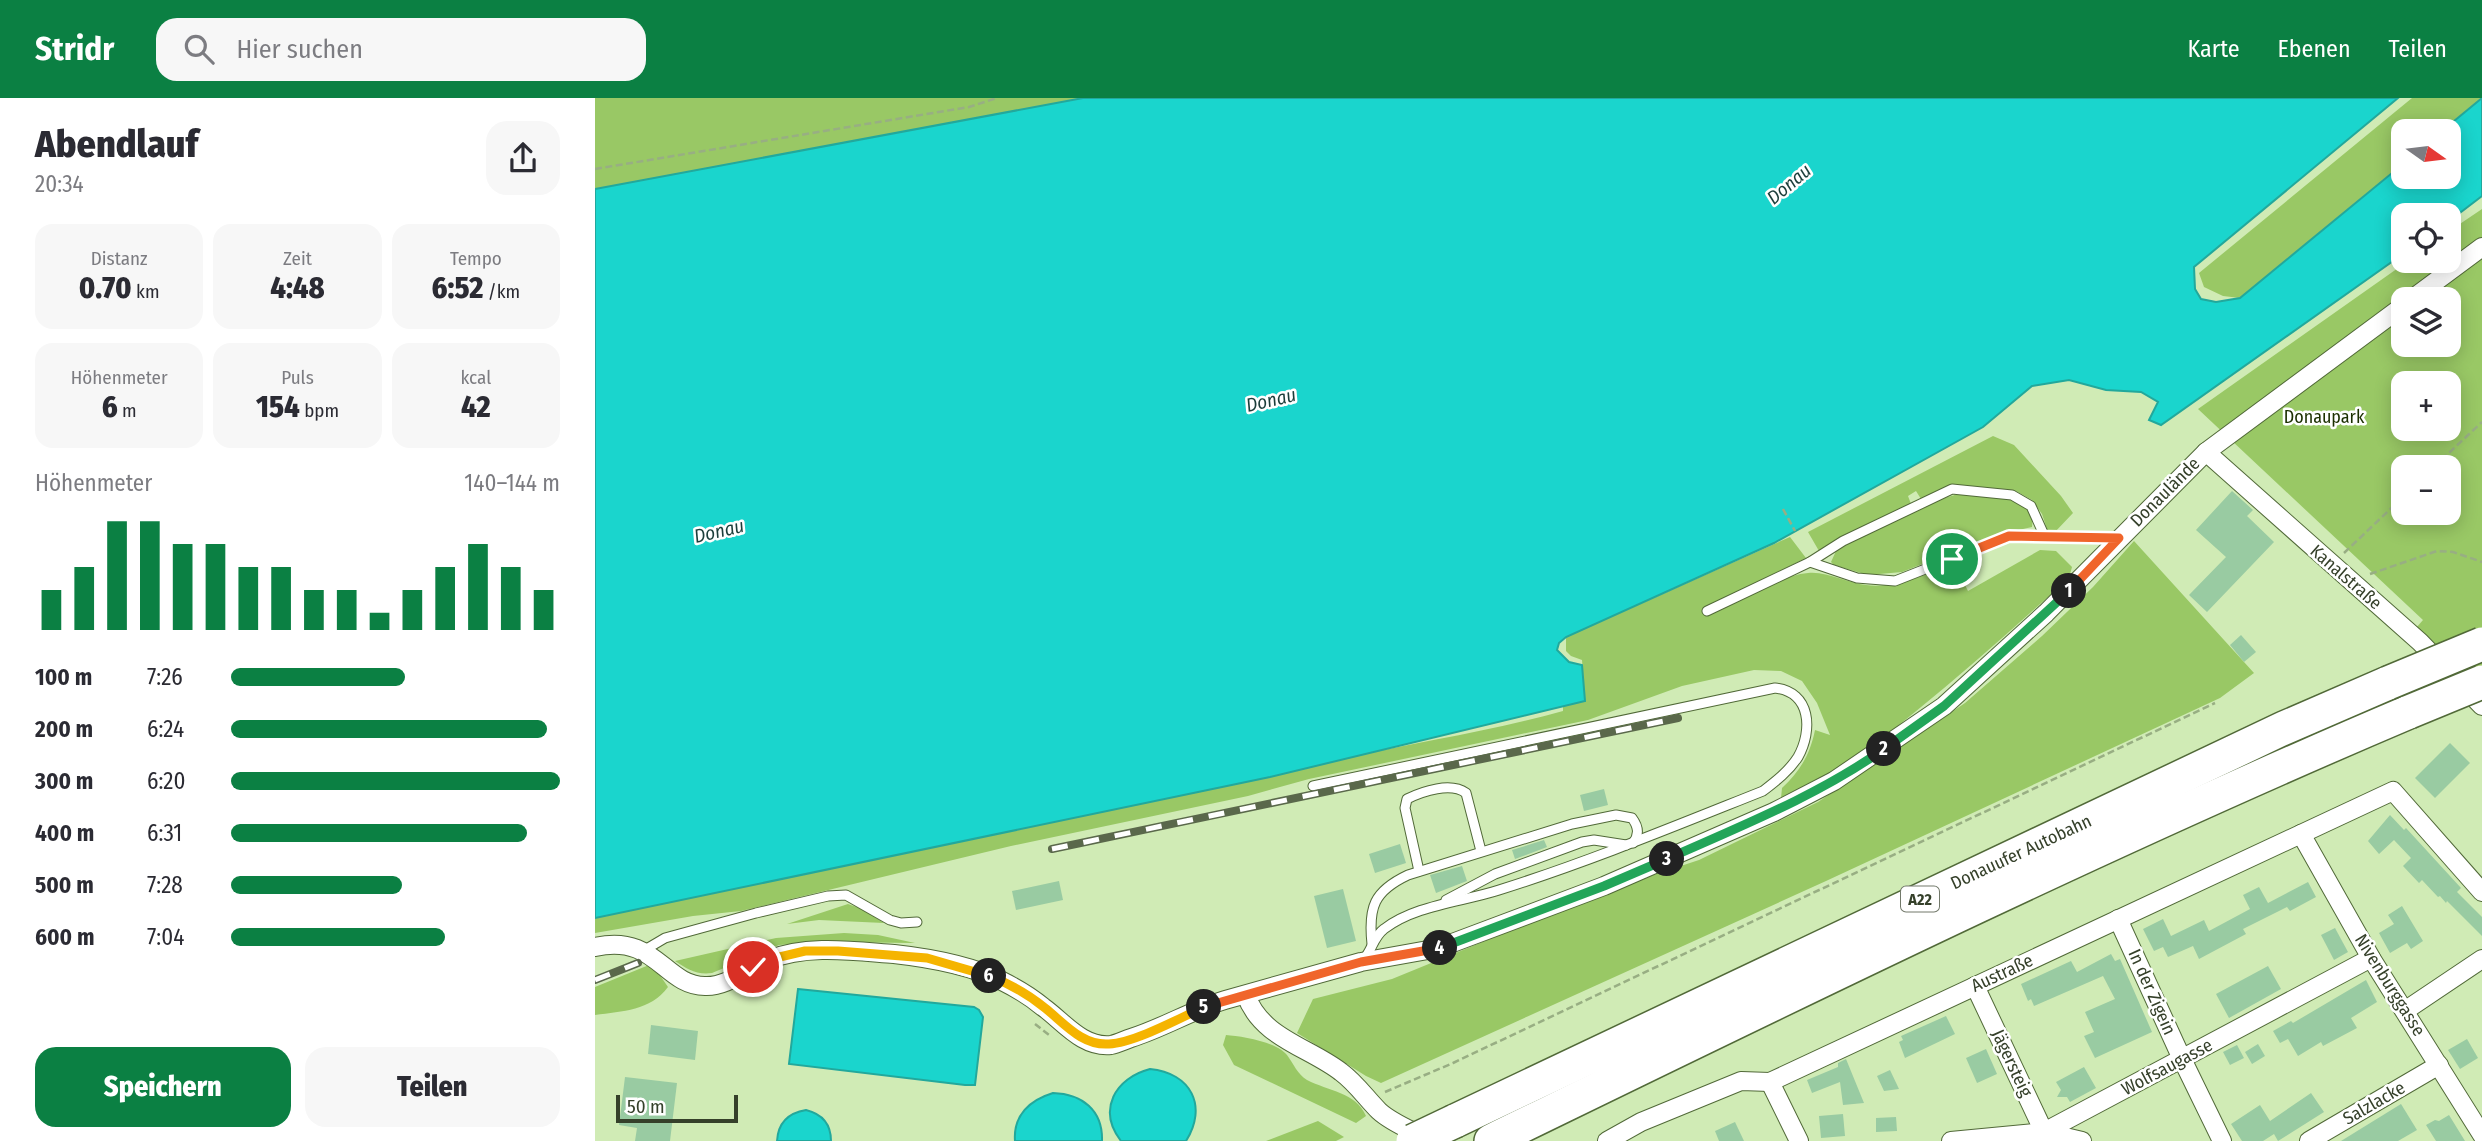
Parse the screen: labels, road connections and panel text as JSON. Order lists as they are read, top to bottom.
{
  "streets": {
    "highway": ["Donauufer Autobahn", "A22"],
    "street": [
      "Donaulände",
      "Kanalstraße",
      "Austraße",
      "Nivenburggasse",
      "In der Zigein",
      "Jägersteig",
      "Wolfsaugasse",
      "Salzlacke"
    ]
  },
  "crossings": [
    ["Donaulände", "Kanalstraße"],
    ["Austraße", "Nivenburggasse"],
    ["Austraße", "In der Zigein"],
    ["Austraße", "Jägersteig"],
    ["Nivenburggasse", "Wolfsaugasse"],
    ["Nivenburggasse", "Salzlacke"],
    ["In der Zigein", "Wolfsaugasse"],
    ["Jägersteig", "Wolfsaugasse"]
  ],
  "water": ["Donau"],
  "parks": ["Donaupark"],
  "scale_bar": "50 m",
  "north": "right",
  "page": {
    "header": "Stridr",
    "search": "Hier suchen",
    "nav": ["Karte", "Ebenen", "Teilen"],
    "heading": ["Abendlauf", "20:34"],
    "map_buttons": ["+", "−"],
    "stats": [
      ["Distanz", "0.70 km"],
      ["Zeit", "4:48"],
      ["Tempo", "6:52 /km"],
      ["Höhenmeter", "6 m"],
      ["Puls", "154 bpm"],
      ["kcal", "42"]
    ],
    "chart": ["Höhenmeter", "140–144 m"],
    "pins": [
      "1",
      "2",
      "3",
      "4",
      "6",
      "5"
    ],
    "list": [
      {
        "name": "100 m",
        "note": "7:26"
      },
      {
        "name": "200 m",
        "note": "6:24"
      },
      {
        "name": "300 m",
        "note": "6:20"
      },
      {
        "name": "400 m",
        "note": "6:31"
      },
      {
        "name": "500 m",
        "note": "7:28"
      },
      {
        "name": "600 m",
        "note": "7:04"
      }
    ],
    "buttons": ["Speichern", "Teilen"],
    "scale": "50 m"
  }
}
